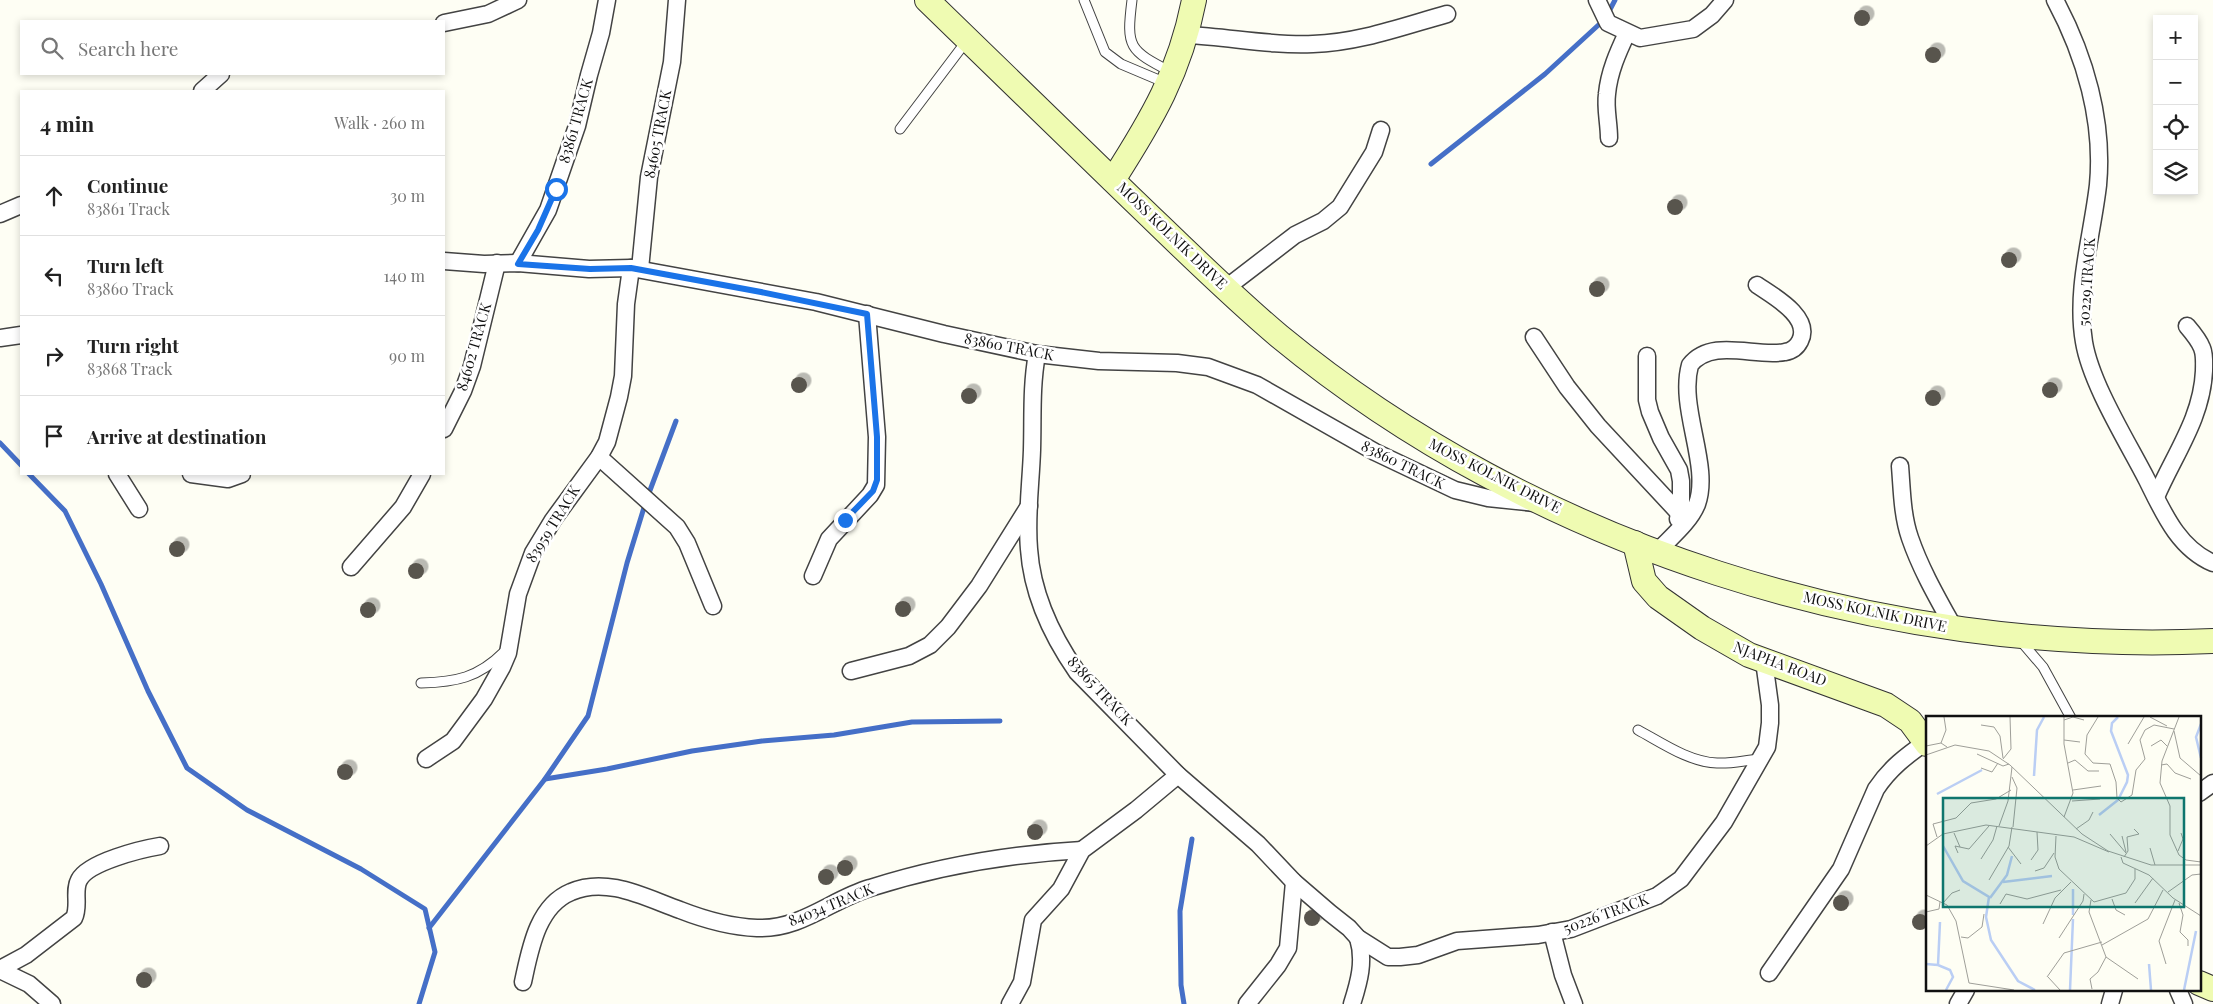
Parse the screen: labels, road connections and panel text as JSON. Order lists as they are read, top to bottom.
{
  "streets": {
    "main road": ["MOSS KOLNIK DRIVE", "NJAPHA ROAD"],
    "street": [
      "83861 TRACK",
      "84605 TRACK",
      "50229 TRACK",
      "84602 TRACK",
      "83860 TRACK",
      "83959 TRACK",
      "83865 TRACK",
      "84034 TRACK",
      "50226 TRACK"
    ]
  },
  "crossings": [
    ["83861 TRACK", "83860 TRACK"],
    ["84605 TRACK", "83860 TRACK"],
    ["84605 TRACK", "83959 TRACK"],
    ["MOSS KOLNIK DRIVE", "83860 TRACK"],
    ["MOSS KOLNIK DRIVE", "NJAPHA ROAD"],
    ["84602 TRACK", "83860 TRACK"],
    ["83860 TRACK", "83959 TRACK"],
    ["83860 TRACK", "83865 TRACK"],
    ["NJAPHA ROAD", "50226 TRACK"],
    ["83865 TRACK", "50226 TRACK"]
  ],
  "page": {
    "map_buttons": ["+", "−"],
    "search": "Search here",
    "heading": ["4 min", "Walk · 260 m"],
    "list": [
      ["Continue", "83861 Track", "30 m"],
      ["Turn left", "83860 Track", "140 m"],
      ["Turn right", "83868 Track", "90 m"],
      "Arrive at destination"
    ]
  }
}
